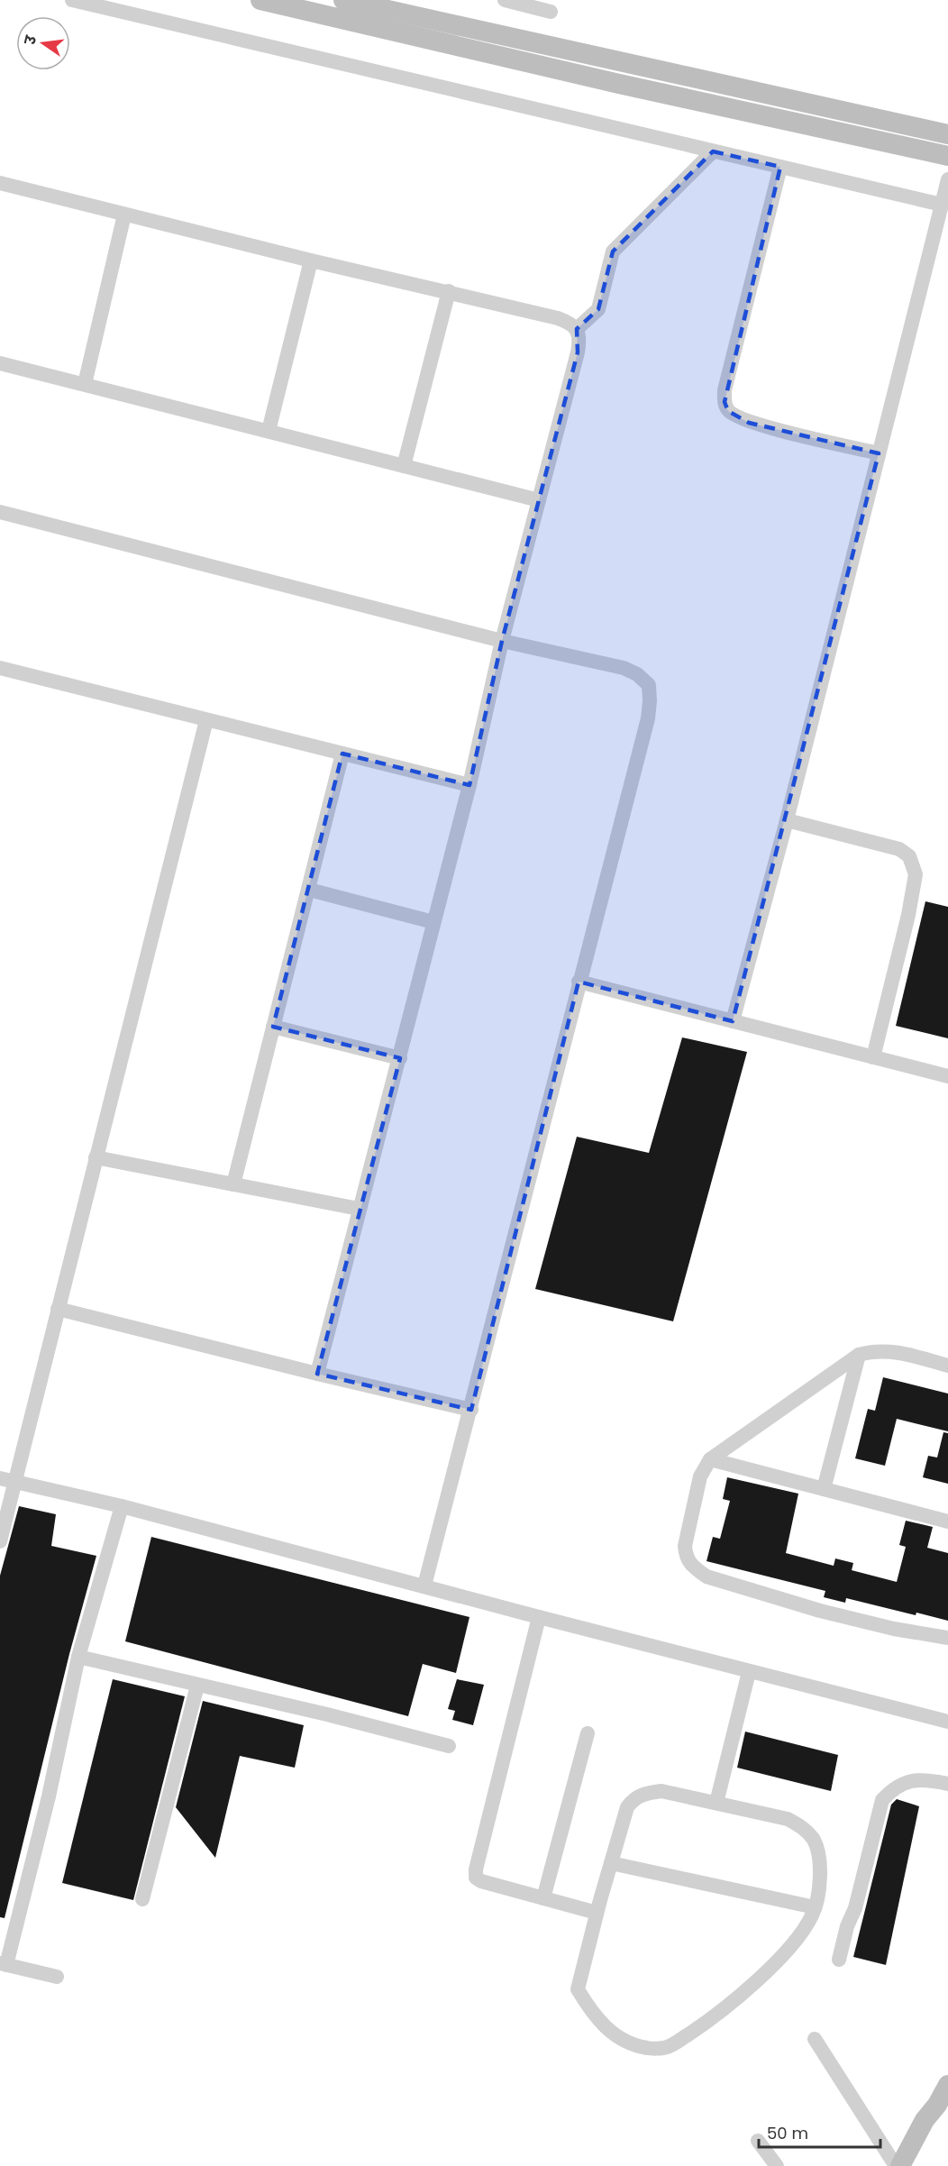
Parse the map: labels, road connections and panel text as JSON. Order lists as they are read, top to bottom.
{
  "scale_bar": "50 m",
  "north": "left"
}
